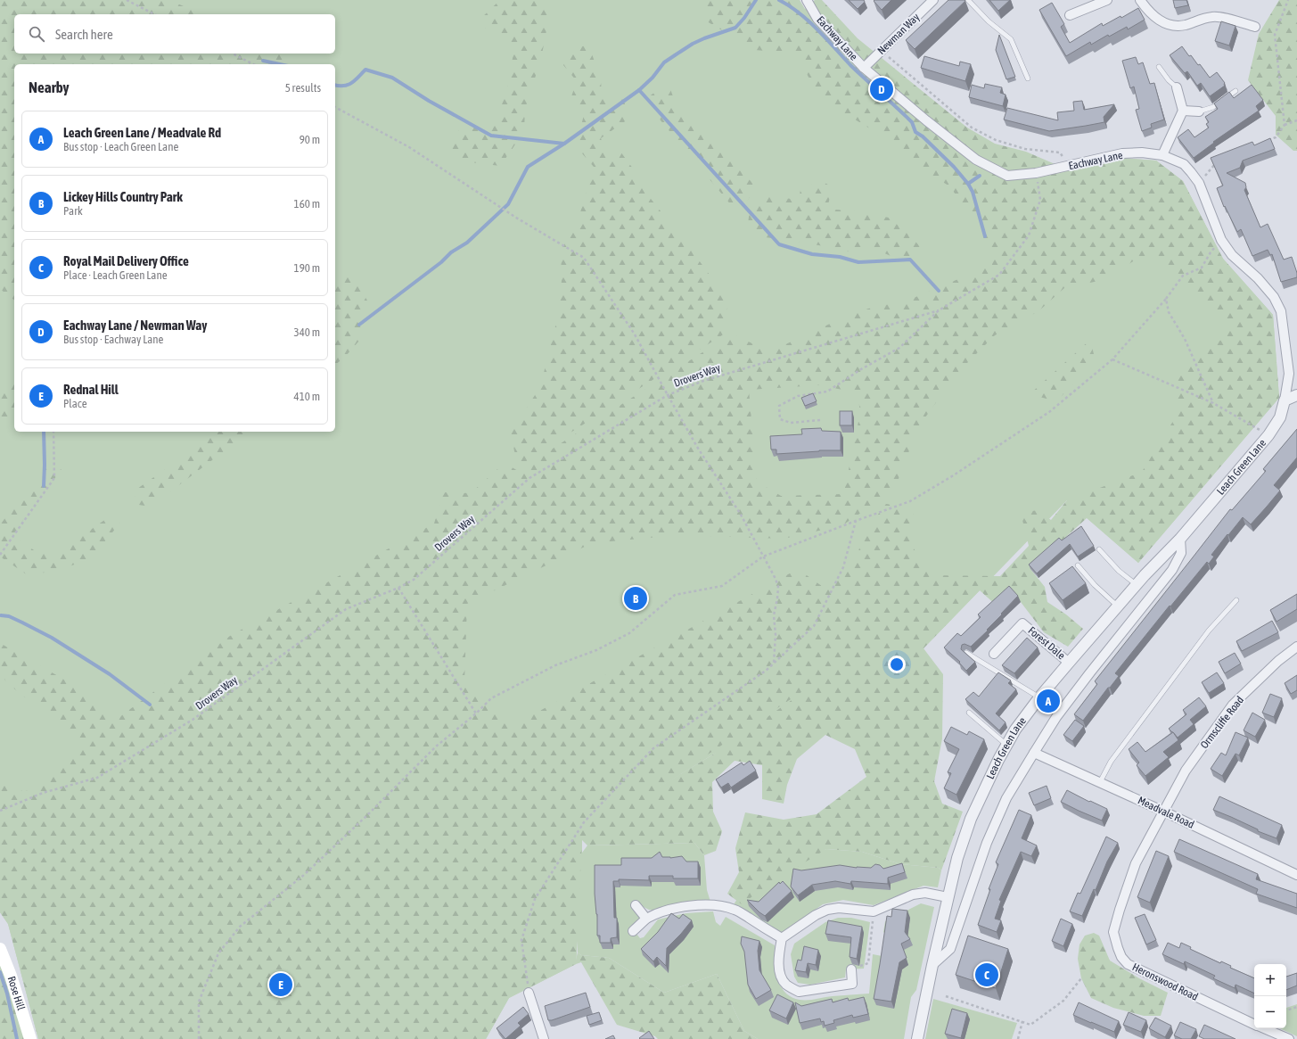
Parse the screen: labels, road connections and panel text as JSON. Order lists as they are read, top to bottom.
{
  "streets": {
    "main road": ["Rose Hill"],
    "street": [
      "Newman Way",
      "Eachway Lane",
      "Leach Green Lane",
      "Forest Dale",
      "Ormscliffe Road",
      "Meadvale Road",
      "Heronswood Road"
    ],
    "path": ["Drovers Way"]
  },
  "crossings": [
    ["Newman Way", "Eachway Lane"],
    ["Eachway Lane", "Leach Green Lane"],
    ["Leach Green Lane", "Forest Dale"],
    ["Ormscliffe Road", "Meadvale Road"],
    ["Ormscliffe Road", "Heronswood Road"],
    ["Meadvale Road", "Heronswood Road"]
  ],
  "page": {
    "search": "Search here",
    "heading": ["Nearby", "5 results"],
    "pins": [
      "D",
      "B",
      "A",
      "C",
      "E"
    ],
    "list": [
      {
        "mark": "A",
        "name": "Leach Green Lane / Meadvale Rd",
        "note": "Bus stop · Leach Green Lane",
        "value": "90 m"
      },
      {
        "mark": "B",
        "name": "Lickey Hills Country Park",
        "note": "Park",
        "value": "160 m"
      },
      {
        "mark": "C",
        "name": "Royal Mail Delivery Office",
        "note": "Place · Leach Green Lane",
        "value": "190 m"
      },
      {
        "mark": "D",
        "name": "Eachway Lane / Newman Way",
        "note": "Bus stop · Eachway Lane",
        "value": "340 m"
      },
      {
        "mark": "E",
        "name": "Rednal Hill",
        "note": "Place",
        "value": "410 m"
      }
    ],
    "map_buttons": ["+", "−"]
  }
}
